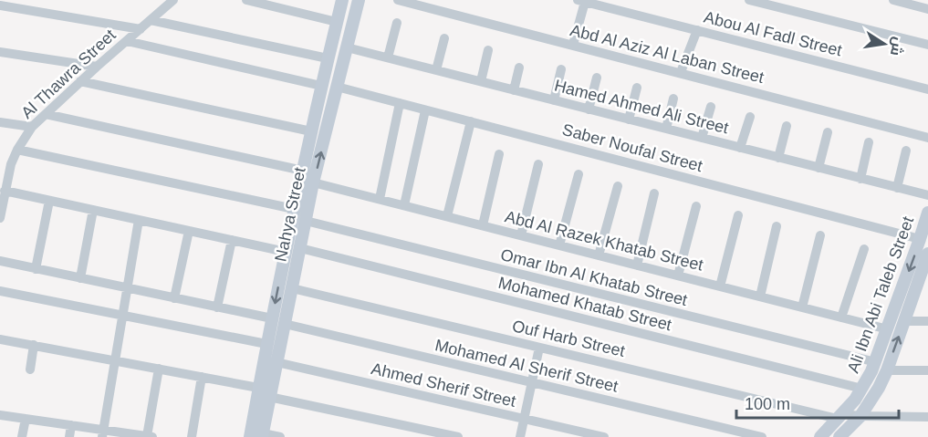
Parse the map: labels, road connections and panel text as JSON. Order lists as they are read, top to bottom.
{
  "streets": {
    "main road": ["Nahya Street", "Ali Ibn Abi Taleb Street"],
    "street": [
      "Abou Al Fadl Street",
      "Abd Al Aziz Al Laban Street",
      "Al Thawra Street",
      "Hamed Ahmed Ali Street",
      "Saber Noufal Street",
      "Abd Al Razek Khatab Street",
      "Omar Ibn Al Khatab Street",
      "Mohamed Khatab Street",
      "Ouf Harb Street",
      "Mohamed Al Sherif Street",
      "Ahmed Sherif Street"
    ]
  },
  "crossings": [
    ["Hamed Ahmed Ali Street", "Nahya Street"],
    ["Saber Noufal Street", "Nahya Street"],
    ["Saber Noufal Street", "Ali Ibn Abi Taleb Street"],
    ["Nahya Street", "Abd Al Razek Khatab Street"],
    ["Nahya Street", "Omar Ibn Al Khatab Street"],
    ["Nahya Street", "Mohamed Khatab Street"],
    ["Nahya Street", "Ouf Harb Street"],
    ["Nahya Street", "Mohamed Al Sherif Street"],
    ["Nahya Street", "Ahmed Sherif Street"],
    ["Abd Al Razek Khatab Street", "Ali Ibn Abi Taleb Street"],
    ["Omar Ibn Al Khatab Street", "Ali Ibn Abi Taleb Street"],
    ["Ali Ibn Abi Taleb Street", "Mohamed Khatab Street"],
    ["Ali Ibn Abi Taleb Street", "Ouf Harb Street"]
  ],
  "scale_bar": "100 m",
  "north": "right"
}
